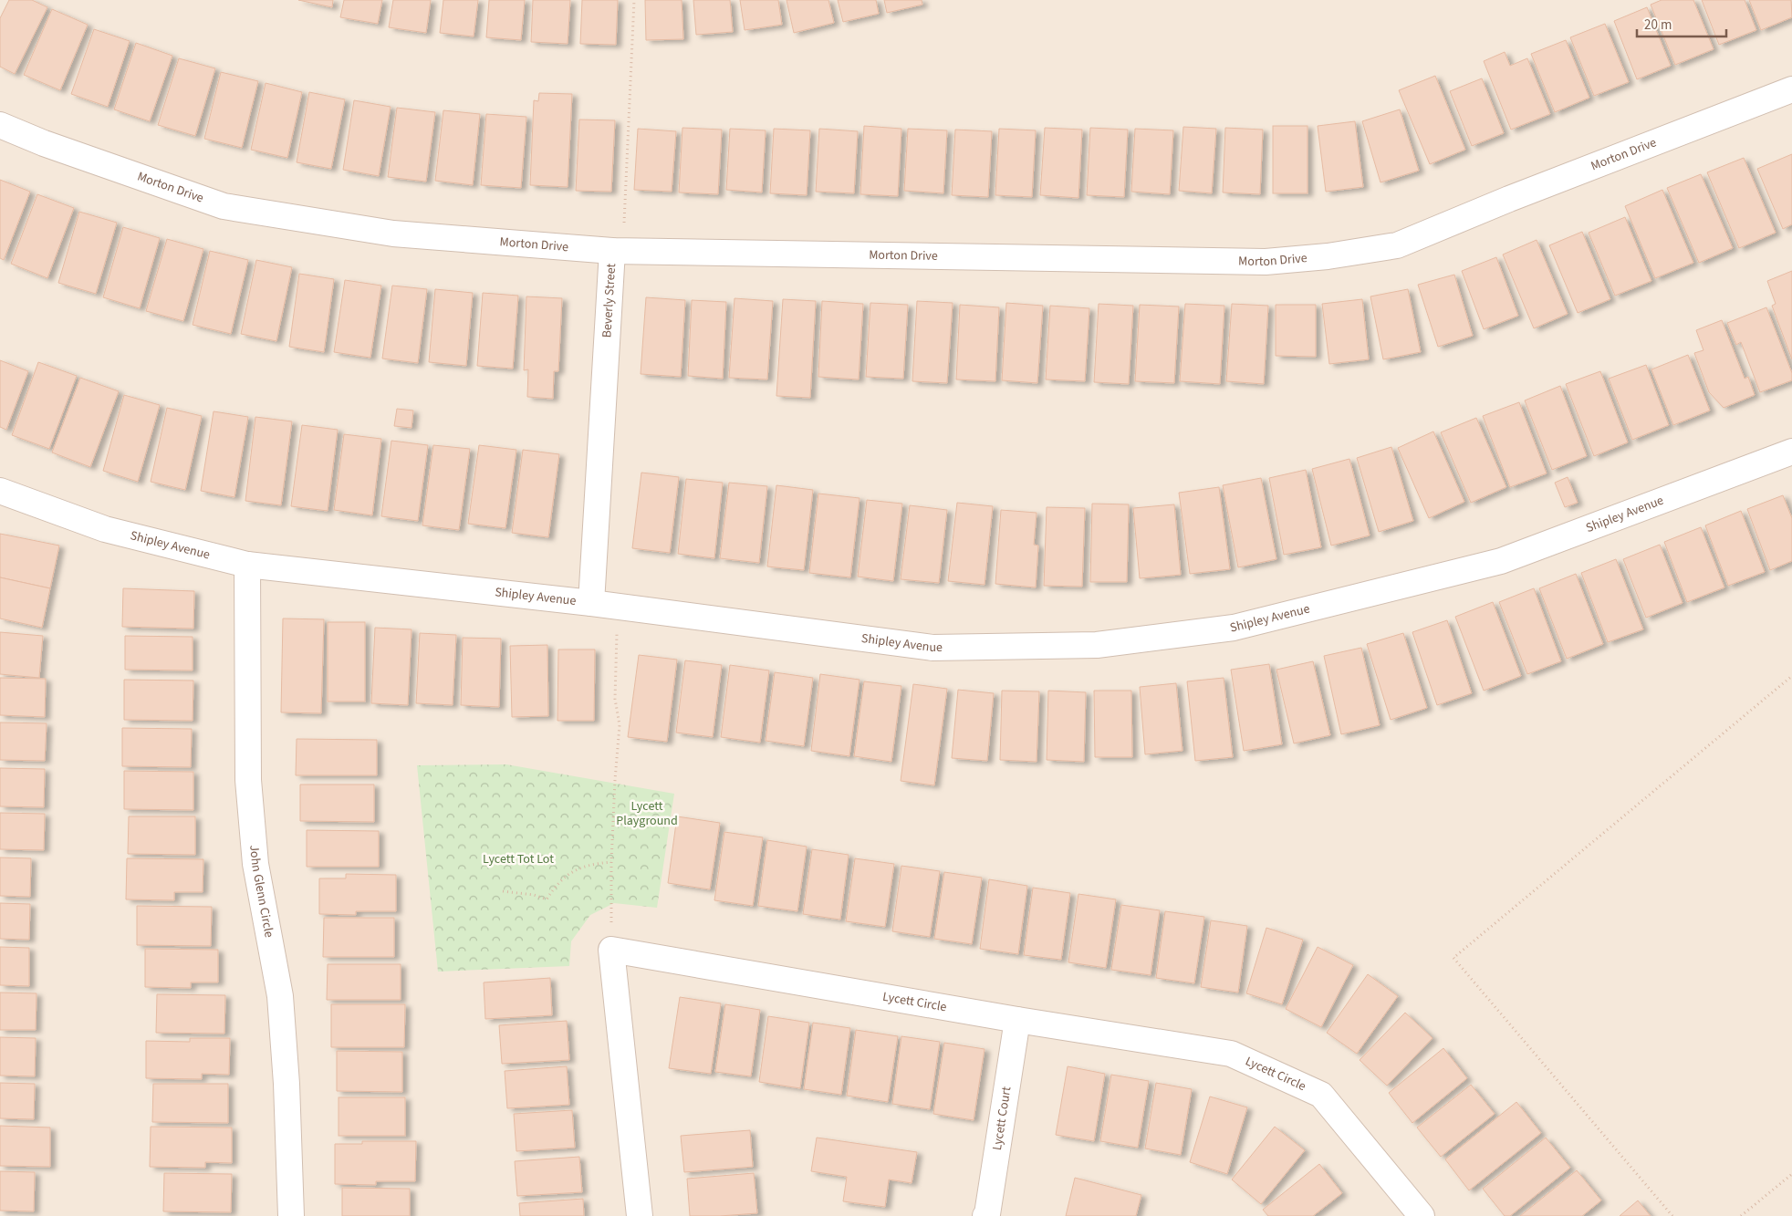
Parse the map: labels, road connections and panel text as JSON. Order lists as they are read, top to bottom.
{
  "streets": {
    "street": [
      "Morton Drive",
      "Beverly Street",
      "Shipley Avenue",
      "John Glenn Circle",
      "Lycett Circle",
      "Lycett Court"
    ]
  },
  "crossings": [
    ["Morton Drive", "Beverly Street"],
    ["Beverly Street", "Shipley Avenue"],
    ["Shipley Avenue", "John Glenn Circle"],
    ["Lycett Circle", "Lycett Court"]
  ],
  "parks": ["Lycett Playground", "Lycett Tot Lot"],
  "scale_bar": "20 m"
}
